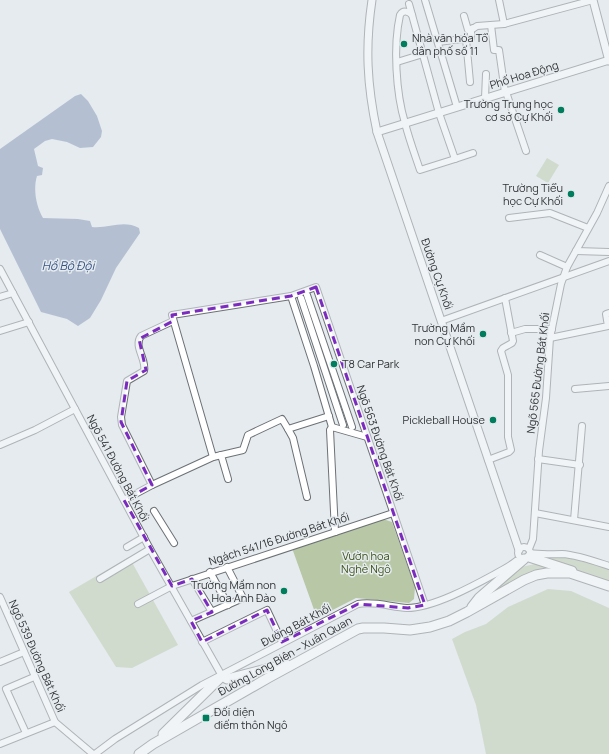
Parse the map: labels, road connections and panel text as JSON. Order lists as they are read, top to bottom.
{
  "streets": {
    "main road": ["Đường Long Biên – Xuân Quan"],
    "street": [
      "Phố Hoa Động",
      "Đường Cự Khối",
      "Ngõ 565 Đường Bát Khối",
      "Ngõ 563 Đường Bát Khối",
      "Ngõ 541 Đường Bát Khối",
      "Ngách 541/16 Đường Bát Khối",
      "Đường Bát Khối",
      "Ngõ 539 Đường Bát Khối"
    ]
  },
  "crossings": [
    ["Phố Hoa Động", "Đường Cự Khối"],
    ["Đường Cự Khối", "Ngõ 565 Đường Bát Khối"],
    ["Đường Cự Khối", "Đường Bát Khối"],
    ["Ngõ 565 Đường Bát Khối", "Đường Bát Khối"],
    ["Ngõ 563 Đường Bát Khối", "Ngách 541/16 Đường Bát Khối"],
    ["Ngõ 563 Đường Bát Khối", "Đường Bát Khối"],
    ["Ngõ 541 Đường Bát Khối", "Ngách 541/16 Đường Bát Khối"],
    ["Ngõ 541 Đường Bát Khối", "Đường Bát Khối"],
    ["Đường Bát Khối", "Ngõ 539 Đường Bát Khối"]
  ],
  "water": ["Hồ Bộ Đội"],
  "parks": ["Vườn hoa Nghè Ngô"],
  "places": {
    "other": [
      "Nhà văn hóa Tổ dân phố số 11",
      "Trường Trung học cơ sở Cự Khối",
      "Trường Tiểu học Cự Khối",
      "Trường Mầm non Cự Khối",
      "T8 Car Park",
      "Pickleball House",
      "Trường Mầm non Hoa Anh Đào"
    ],
    "transit": ["Đối diện điếm thôn Ngô"]
  }
}
